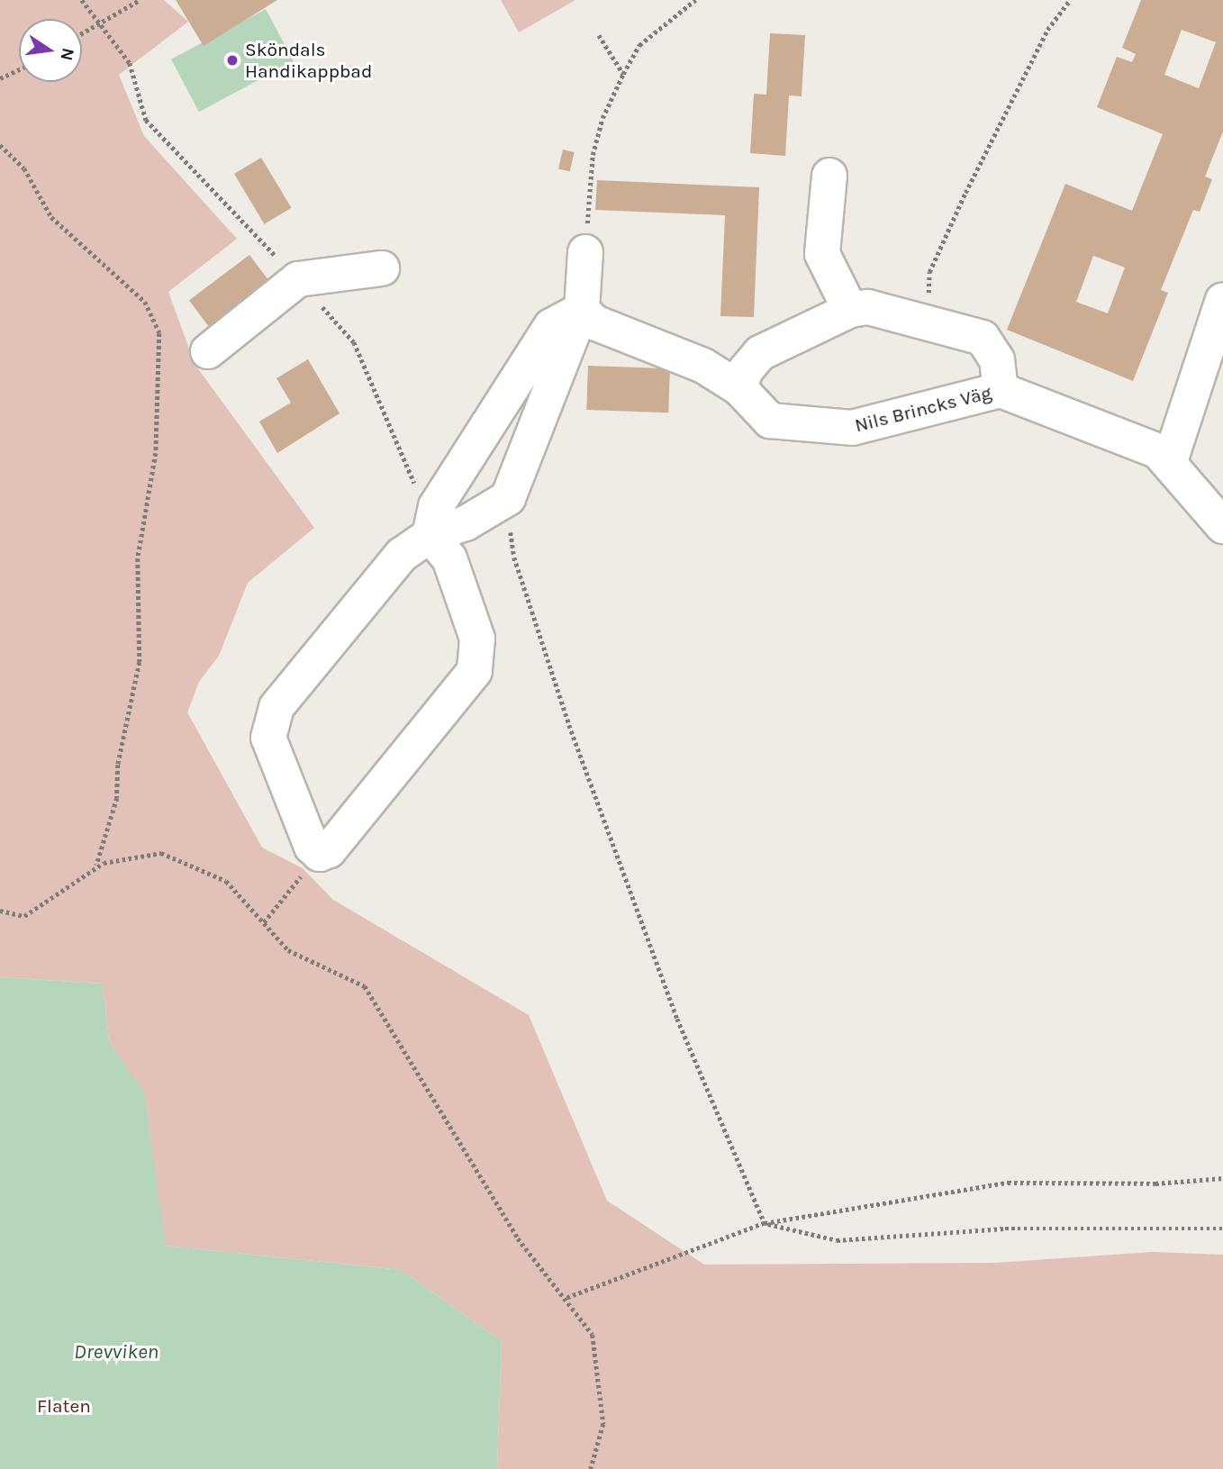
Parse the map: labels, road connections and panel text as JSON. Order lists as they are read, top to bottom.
{
  "streets": {
    "street": ["Nils Brincks Väg"]
  },
  "water": ["Drevviken"],
  "parks": ["Flaten"],
  "places": ["Sköndals Handikappbad"],
  "north": "right"
}
